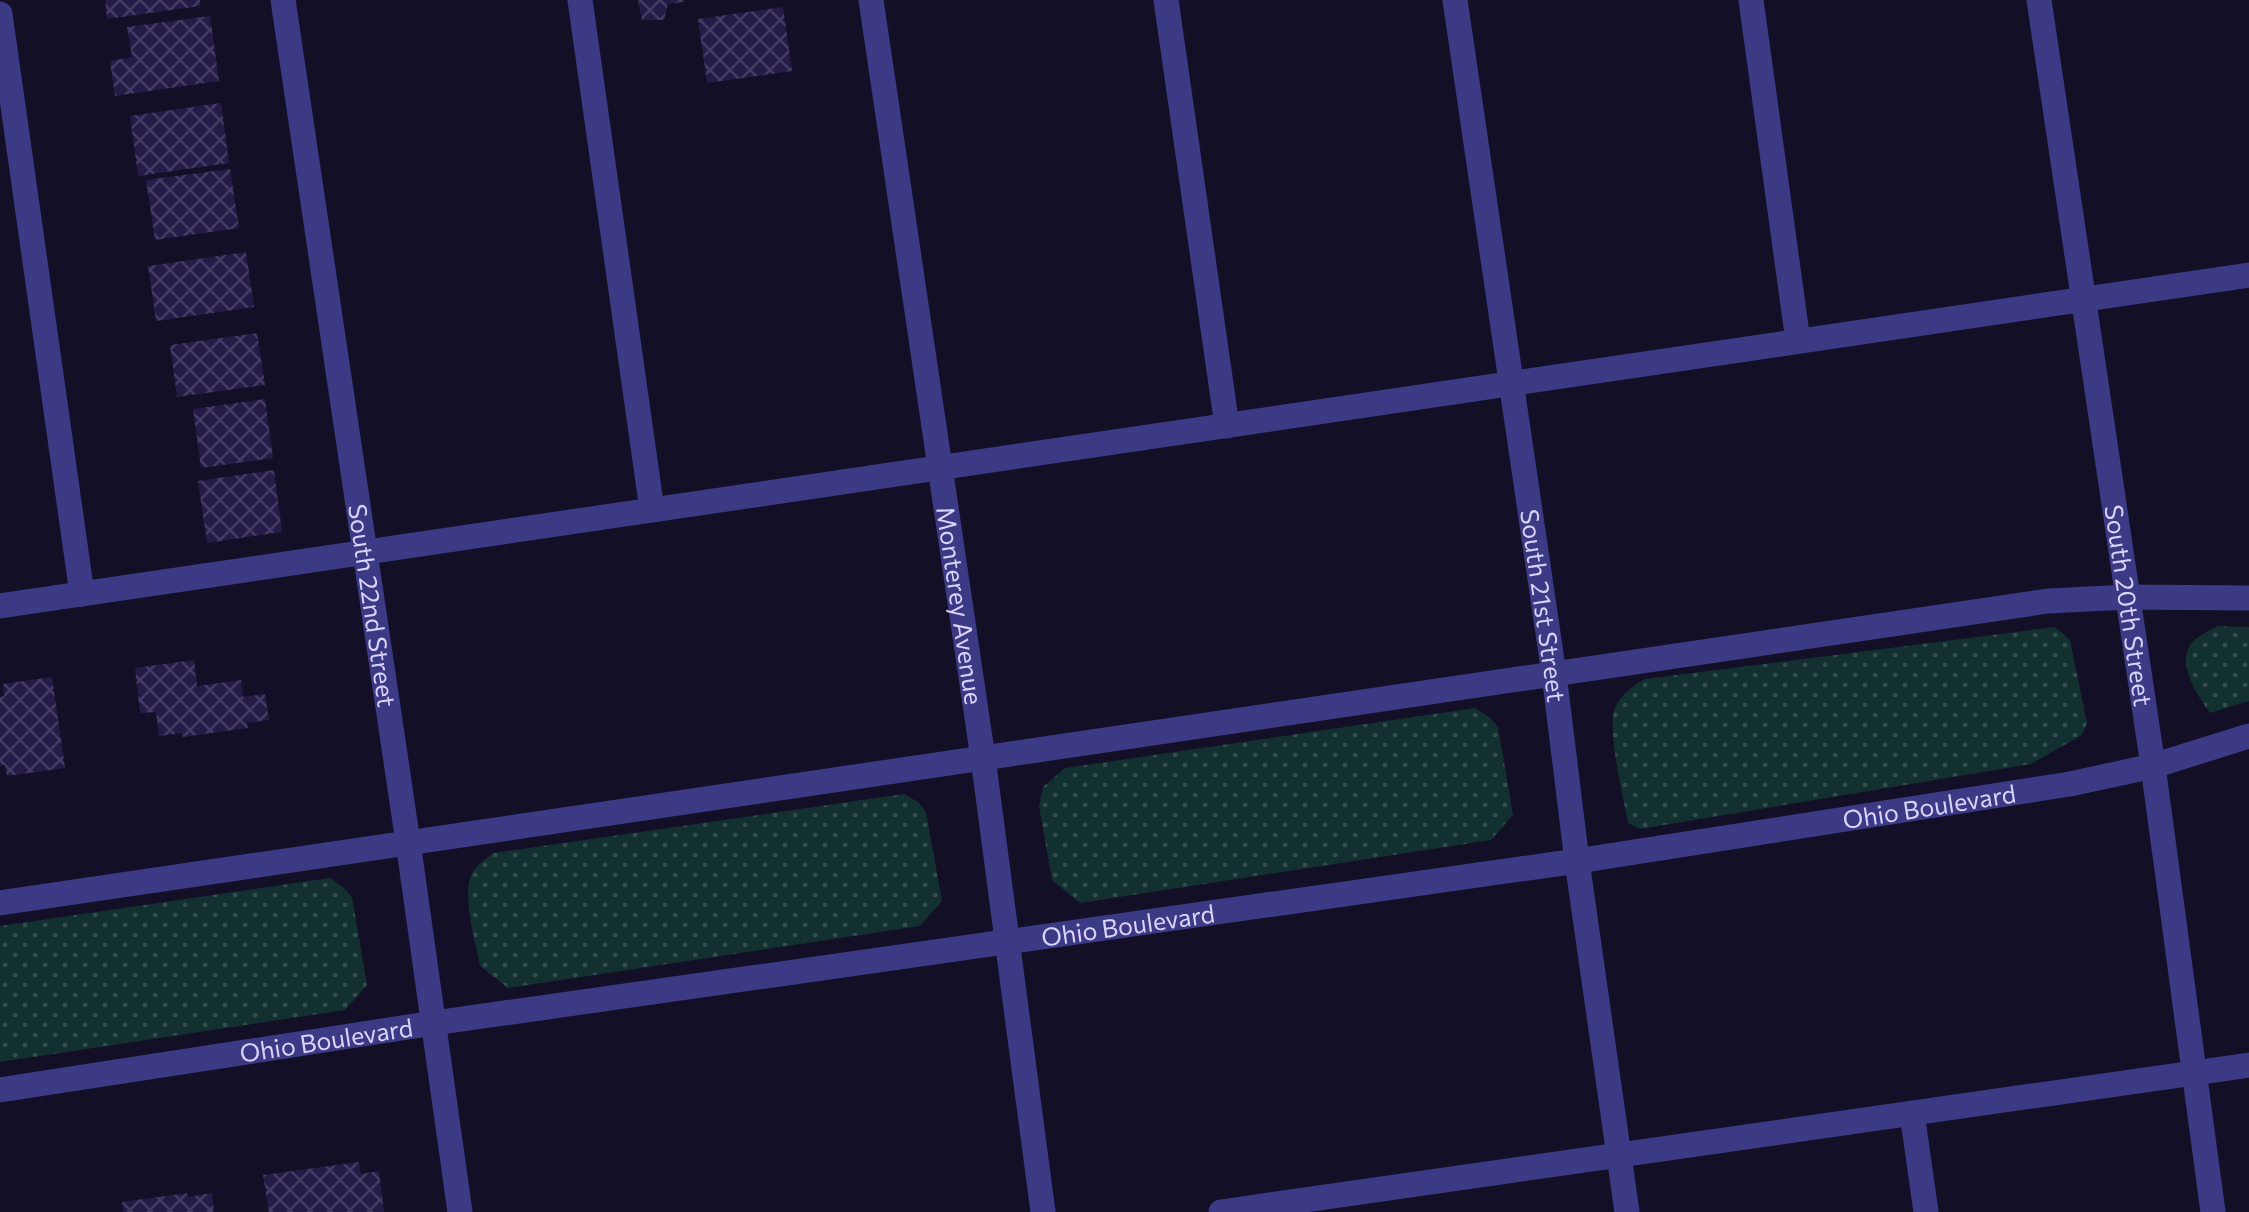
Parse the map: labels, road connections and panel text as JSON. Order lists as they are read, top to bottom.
{
  "streets": {
    "street": [
      "South 22nd Street",
      "Monterey Avenue",
      "South 21st Street",
      "South 20th Street",
      "Ohio Boulevard"
    ]
  },
  "crossings": [
    ["South 22nd Street", "Ohio Boulevard"],
    ["Monterey Avenue", "Ohio Boulevard"],
    ["South 21st Street", "Ohio Boulevard"],
    ["South 20th Street", "Ohio Boulevard"]
  ]
}
